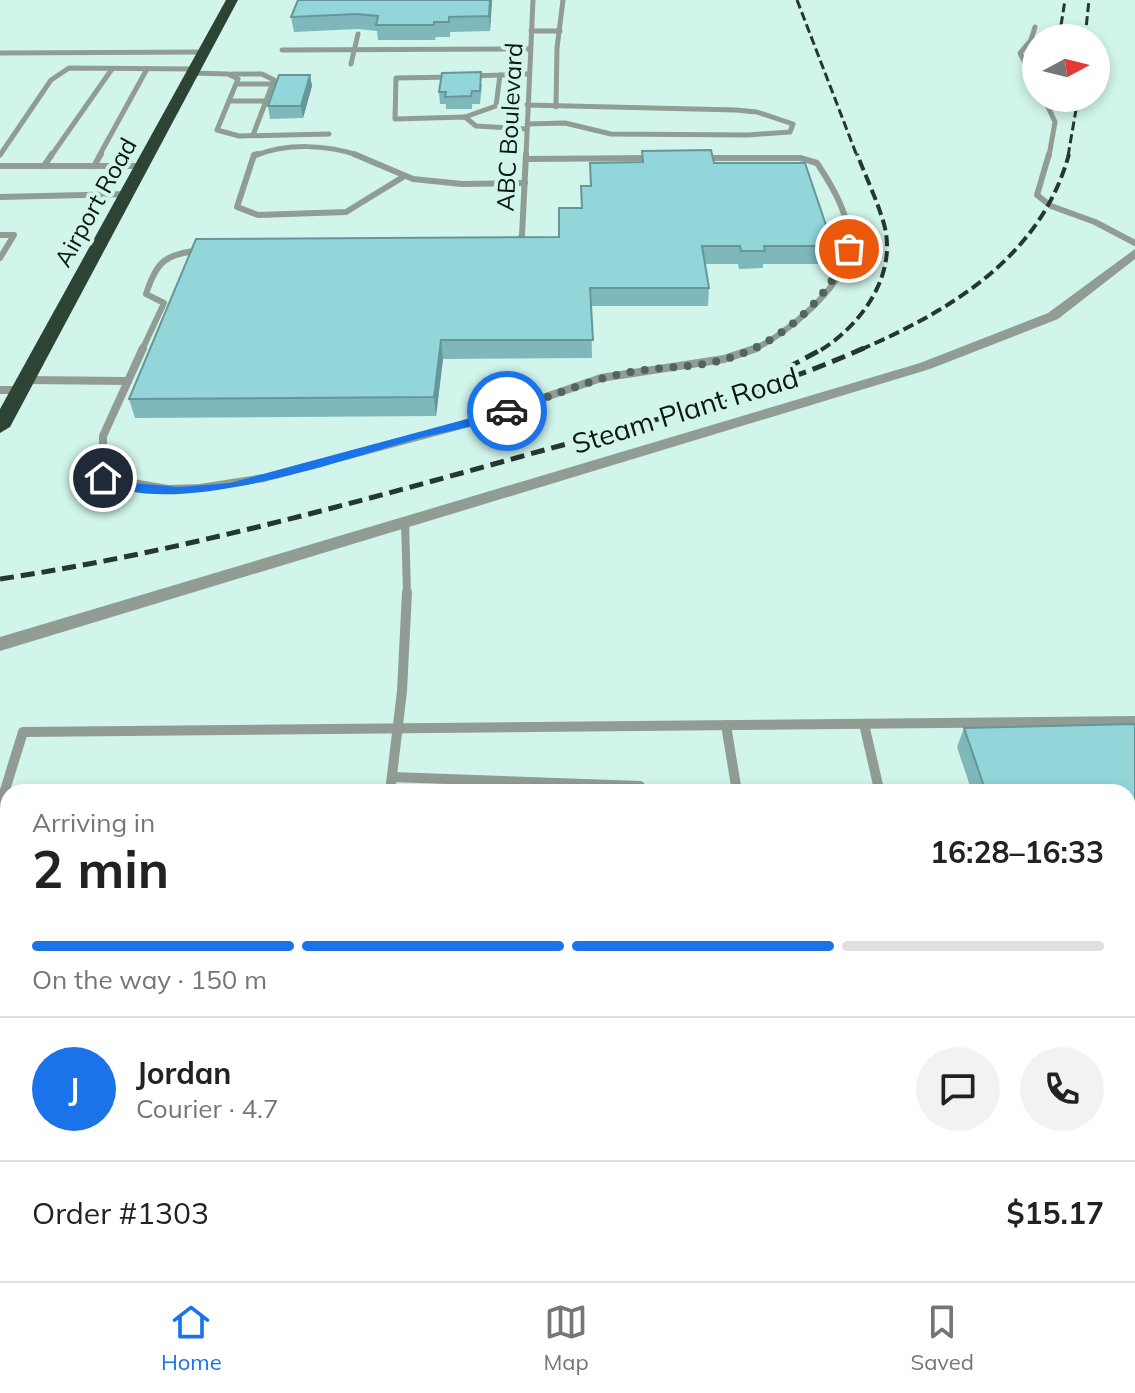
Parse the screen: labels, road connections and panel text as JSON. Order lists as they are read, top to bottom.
{
  "streets": {
    "highway": ["Airport Road"],
    "street": ["Steam Plant Road"],
    "lane": ["ABC Boulevard"]
  },
  "north": "right",
  "page": {
    "heading": ["2 min", "Arriving in", "16:28–16:33"],
    "panel": [
      "Jordan",
      "Courier · 4.7",
      "Order #1303",
      "$15.17"
    ],
    "bar": "On the way · 150 m",
    "round": "J",
    "tabs": ["Home", "Map", "Saved"]
  }
}
